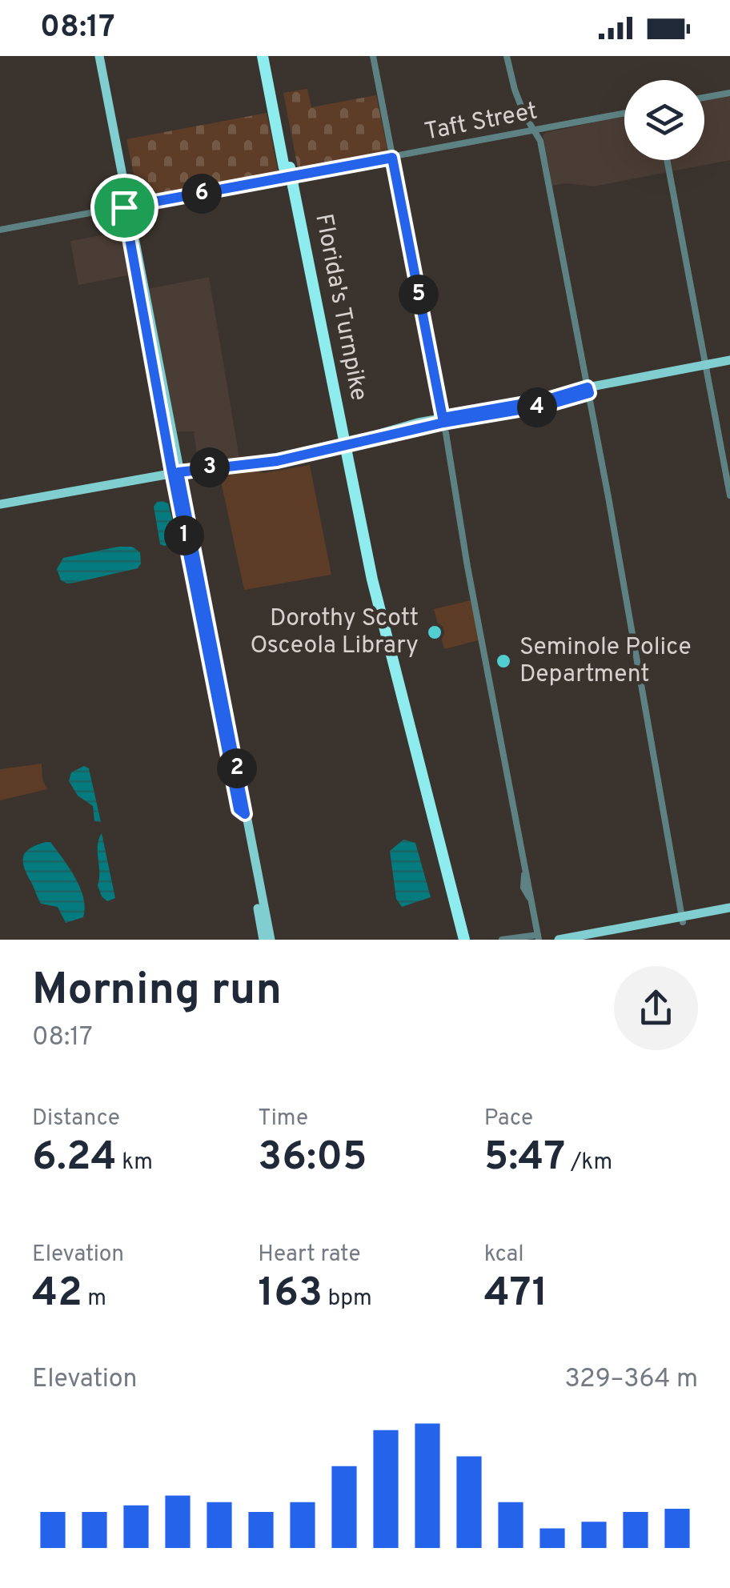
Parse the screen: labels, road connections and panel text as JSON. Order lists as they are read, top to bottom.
{
  "streets": {
    "highway": ["Florida's Turnpike"],
    "street": ["Taft Street"]
  },
  "places": ["Dorothy Scott Osceola Library", "Seminole Police Department"],
  "page": {
    "status": "08:17",
    "pins": [
      "6",
      "5",
      "4",
      "3",
      "1",
      "2"
    ],
    "heading": ["Morning run", "08:17"],
    "stats": [
      ["Distance", "6.24 km"],
      ["Time", "36:05"],
      ["Pace", "5:47 /km"],
      ["Elevation", "42 m"],
      ["Heart rate", "163 bpm"],
      ["kcal", "471"]
    ],
    "chart": ["Elevation", "329–364 m"]
  }
}
